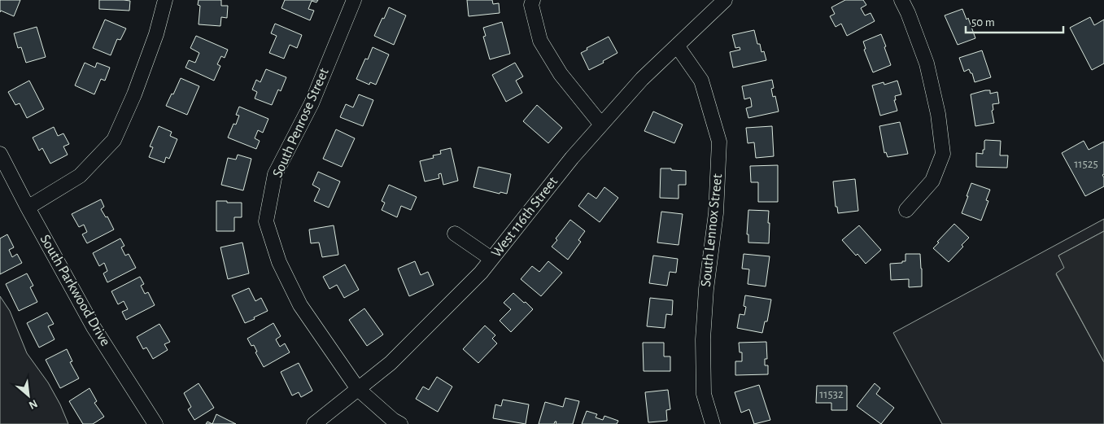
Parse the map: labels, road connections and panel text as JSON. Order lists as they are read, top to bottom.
{
  "streets": {
    "street": [
      "South Penrose Street",
      "West 116th Street",
      "South Lennox Street",
      "South Parkwood Drive"
    ]
  },
  "crossings": [
    ["South Penrose Street", "West 116th Street"],
    ["West 116th Street", "South Lennox Street"]
  ],
  "house_numbers": ["11525", "11532"],
  "scale_bar": "50 m",
  "north": "bottom right"
}
